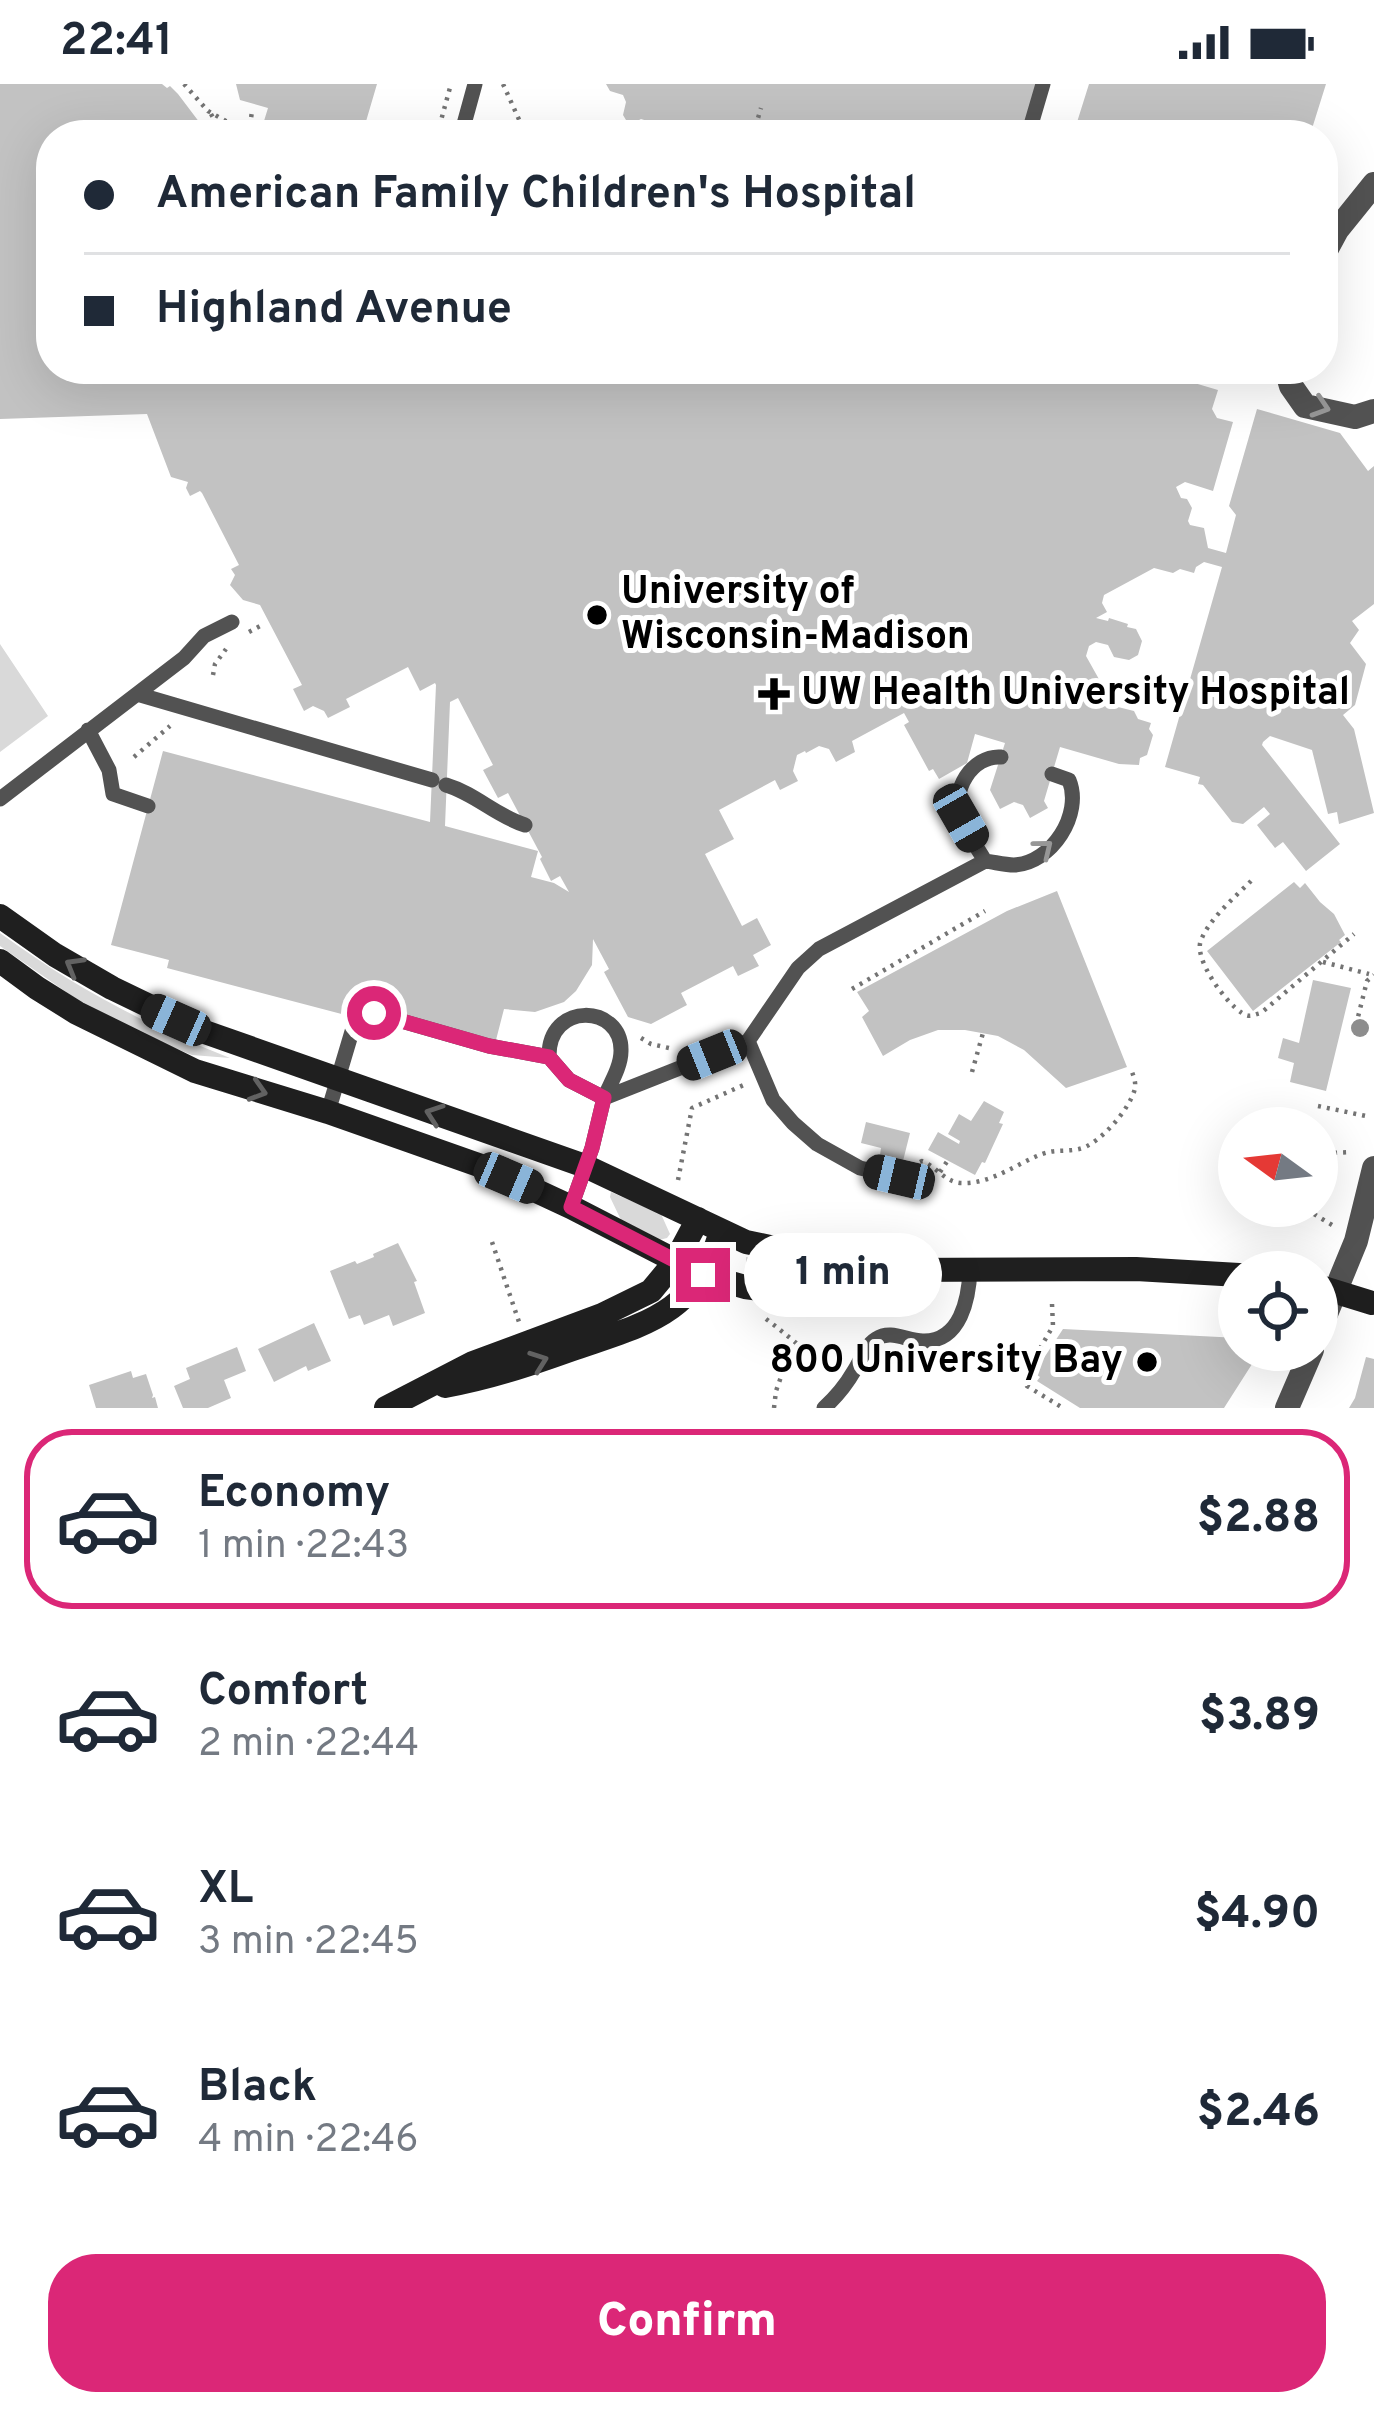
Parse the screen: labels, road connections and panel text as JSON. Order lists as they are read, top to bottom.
{
  "places": {
    "other": ["University of Wisconsin-Madison", "800 University Bay"],
    "health": ["UW Health University Hospital"]
  },
  "north": "left",
  "page": {
    "status": "22:41",
    "banner": ["American Family Children's Hospital", "Highland Avenue"],
    "bubble": "1 min",
    "list": [
      {
        "name": "Economy",
        "note": "1 min · 22:43",
        "value": "$2.88"
      },
      {
        "name": "Comfort",
        "note": "2 min · 22:44",
        "value": "$3.89"
      },
      {
        "name": "XL",
        "note": "3 min · 22:45",
        "value": "$4.90"
      },
      {
        "name": "Black",
        "note": "4 min · 22:46",
        "value": "$2.46"
      }
    ],
    "buttons": "Confirm"
  }
}
